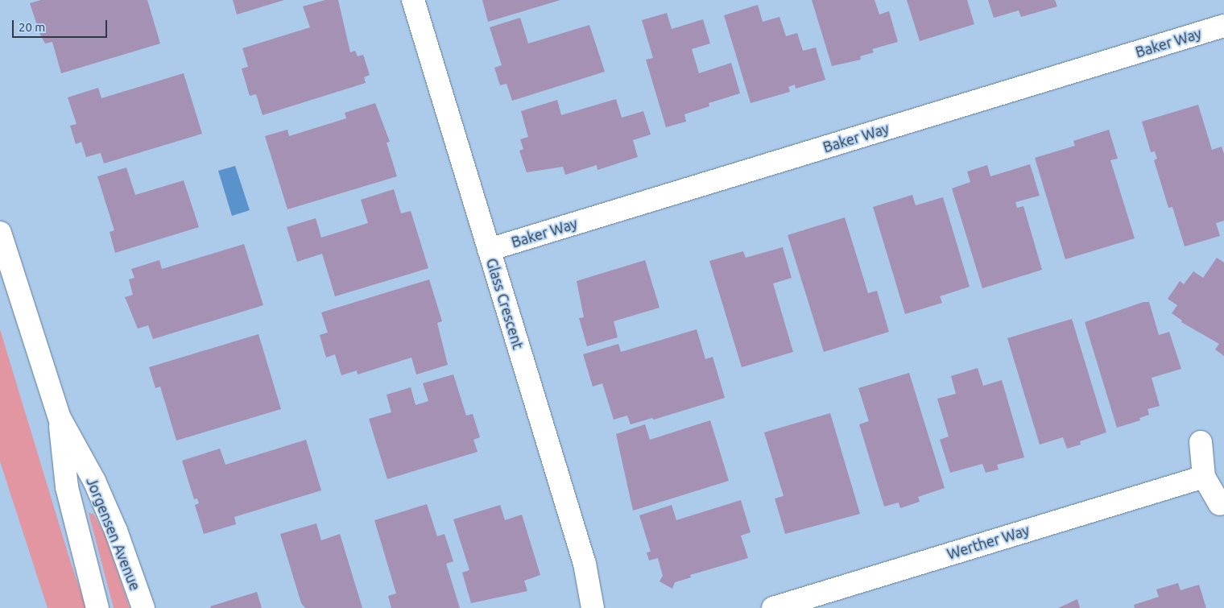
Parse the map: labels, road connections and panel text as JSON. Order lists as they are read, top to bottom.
{
  "streets": {
    "street": [
      "Baker Way",
      "Glass Crescent",
      "Jorgensen Avenue",
      "Werther Way"
    ]
  },
  "crossings": [
    ["Baker Way", "Glass Crescent"]
  ],
  "scale_bar": "20 m"
}
